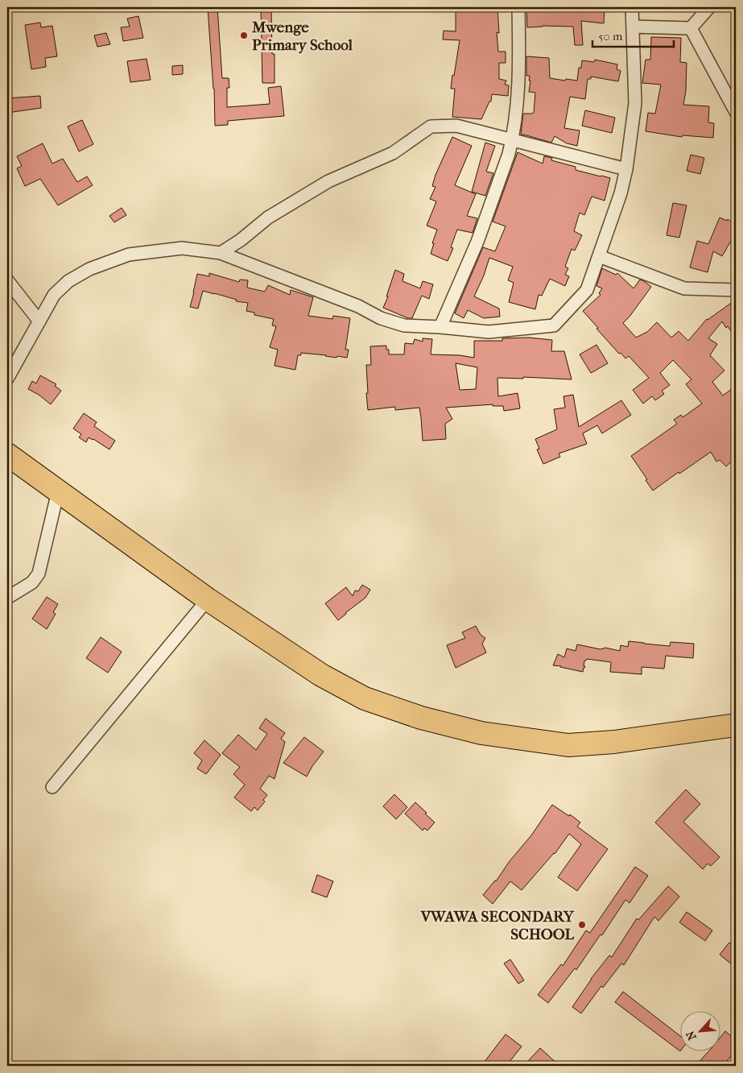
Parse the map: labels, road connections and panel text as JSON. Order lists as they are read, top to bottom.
{
  "places": ["Mwenge Primary School", "VWAWA SECONDARY SCHOOL"],
  "scale_bar": "50 m",
  "north": "bottom left"
}
